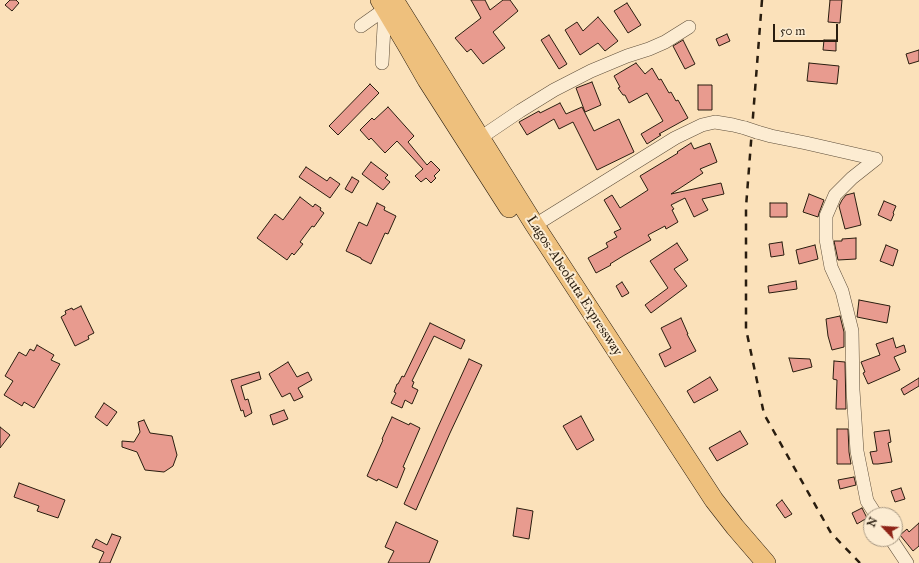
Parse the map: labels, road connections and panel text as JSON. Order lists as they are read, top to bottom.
{
  "streets": {
    "highway": ["Lagos-Abeokuta Expressway"]
  },
  "scale_bar": "50 m",
  "north": "top left"
}
